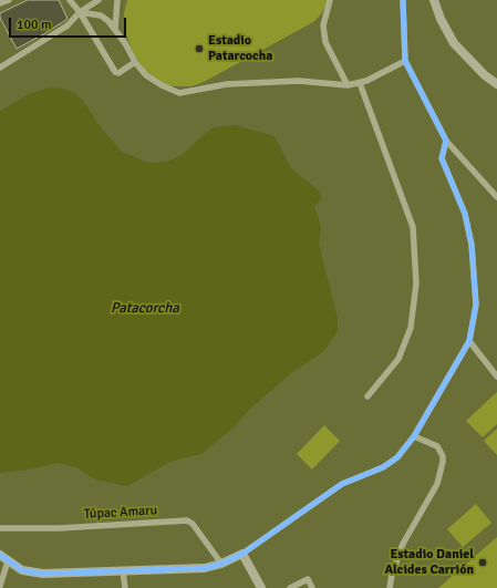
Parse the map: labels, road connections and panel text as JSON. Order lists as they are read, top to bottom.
{
  "streets": {
    "street": ["Túpac Amaru"]
  },
  "water": ["Patacorcha"],
  "places": ["Estadio Patarcocha", "Estadio Daniel Alcides Carrión"],
  "scale_bar": "100 m"
}
